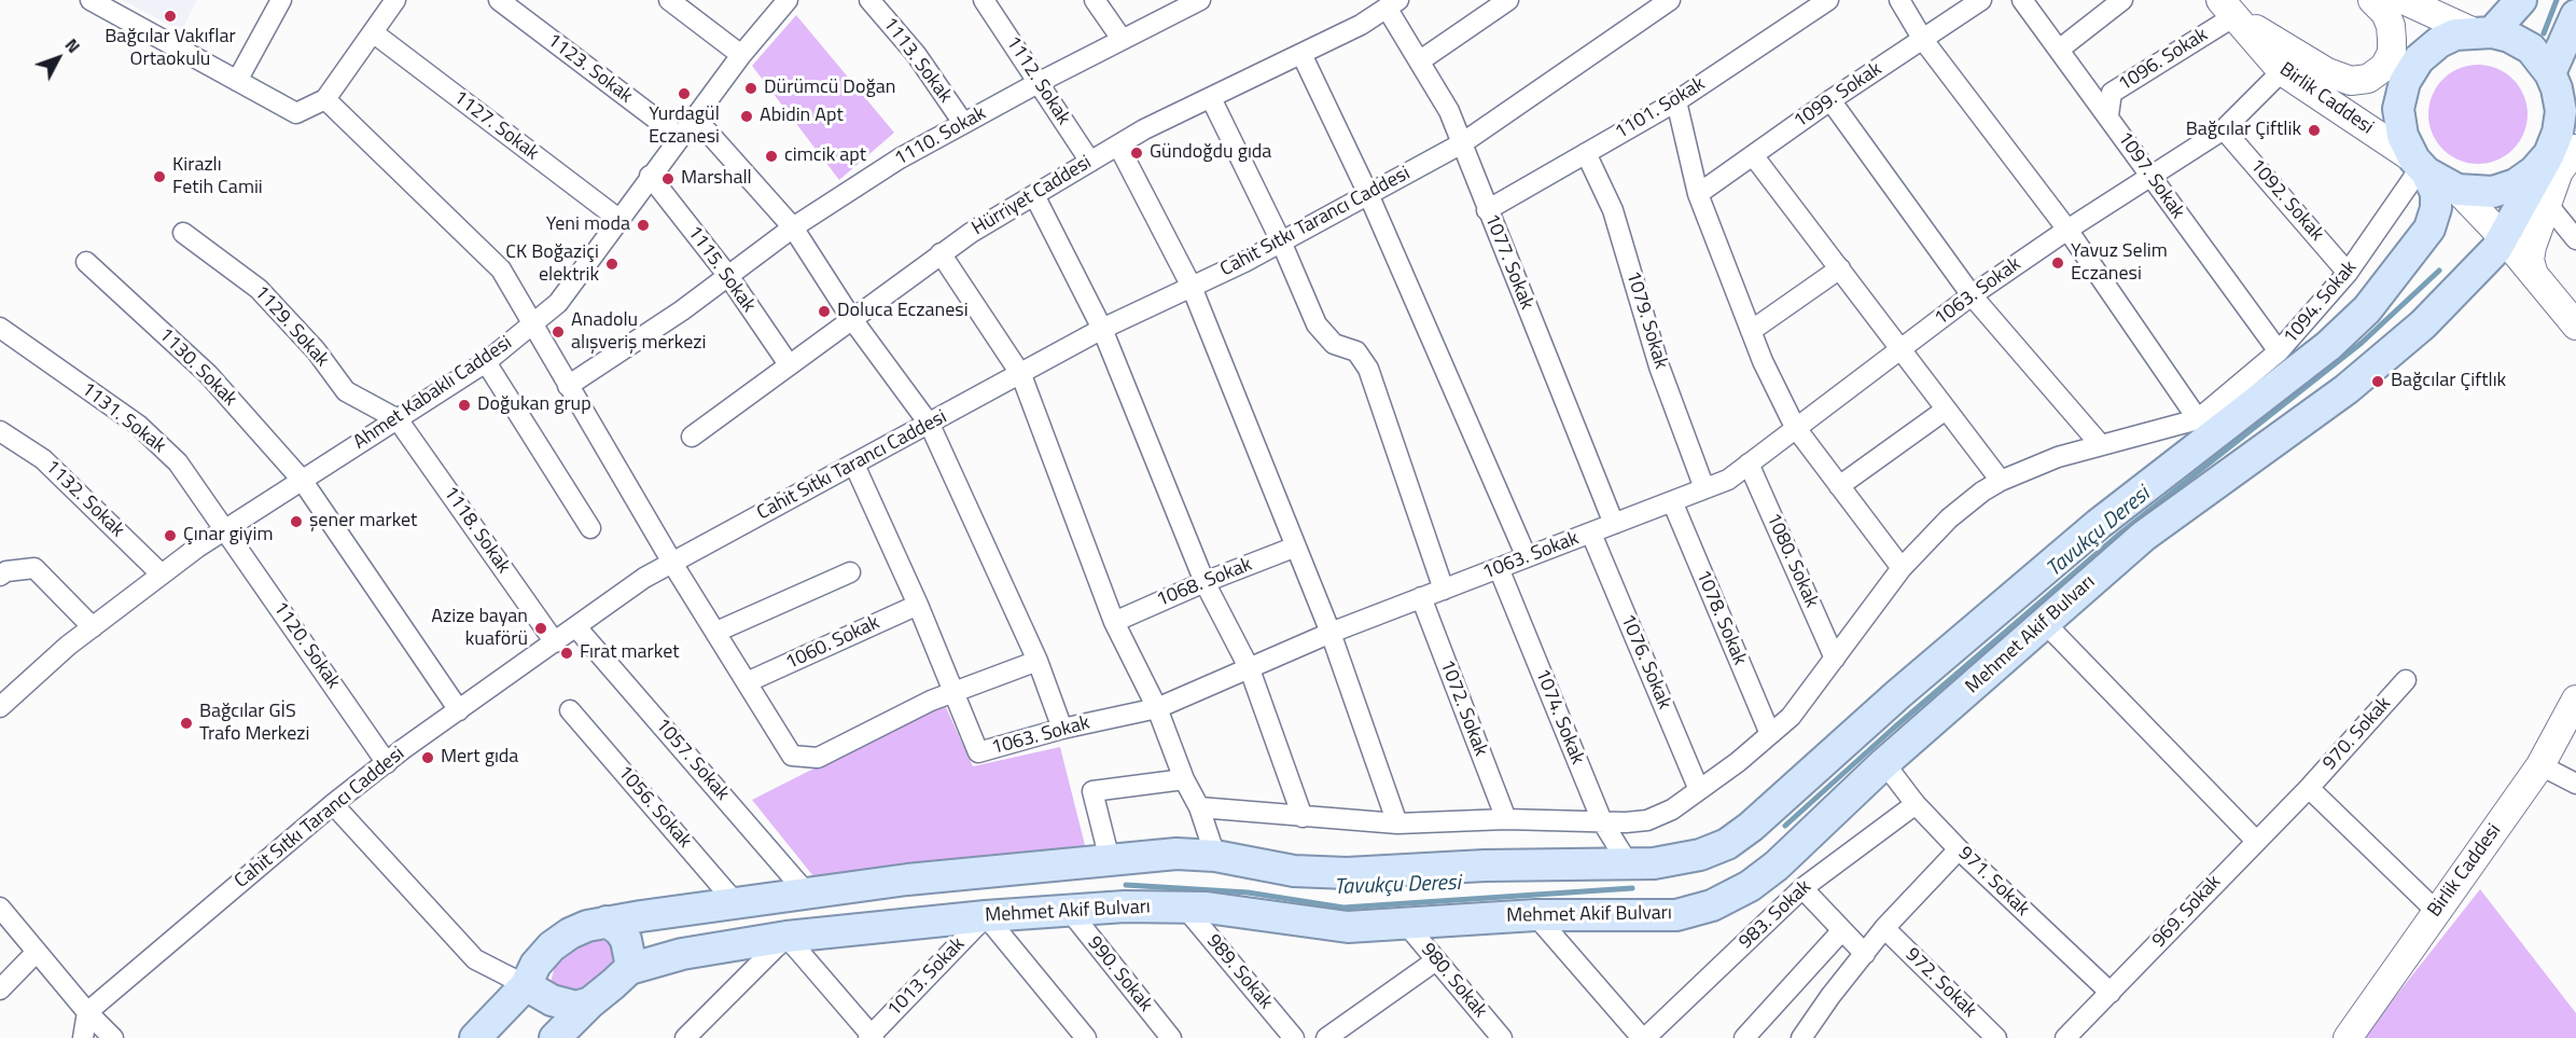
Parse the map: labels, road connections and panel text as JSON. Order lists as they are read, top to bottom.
{
  "streets": {
    "main road": ["Birlik Caddesi", "Mehmet Akif Bulvarı"],
    "street": [
      "1113. Sokak",
      "1096. Sokak",
      "1123. Sokak",
      "1112. Sokak",
      "1099. Sokak",
      "1101. Sokak",
      "1127. Sokak",
      "1110. Sokak",
      "1097. Sokak",
      "Hürriyet Caddesi",
      "1092. Sokak",
      "Cahit Sıtkı Tarancı Caddesi",
      "1077. Sokak",
      "1115. Sokak",
      "1063. Sokak",
      "1094. Sokak",
      "1079. Sokak",
      "1129. Sokak",
      "1130. Sokak",
      "Ahmet Kabaklı Caddesi",
      "1131. Sokak",
      "1132. Sokak",
      "1118. Sokak",
      "1080. Sokak",
      "1068. Sokak",
      "1078. Sokak",
      "1060. Sokak",
      "1120. Sokak",
      "1076. Sokak",
      "1072. Sokak",
      "1074. Sokak",
      "970. Sokak",
      "1057. Sokak",
      "1056. Sokak",
      "971. Sokak",
      "969. Sokak",
      "983. Sokak",
      "989. Sokak",
      "990. Sokak",
      "1013. Sokak",
      "980. Sokak",
      "972. Sokak"
    ]
  },
  "crossings": [
    ["1113. Sokak", "1110. Sokak"],
    ["1096. Sokak", "Birlik Caddesi"],
    ["1096. Sokak", "1097. Sokak"],
    ["1123. Sokak", "Ahmet Kabaklı Caddesi"],
    ["1112. Sokak", "1110. Sokak"],
    ["1112. Sokak", "Hürriyet Caddesi"],
    ["Birlik Caddesi", "1063. Sokak"],
    ["Birlik Caddesi", "1094. Sokak"],
    ["Birlik Caddesi", "Mehmet Akif Bulvarı"],
    ["1101. Sokak", "1077. Sokak"],
    ["1101. Sokak", "1079. Sokak"],
    ["1127. Sokak", "Ahmet Kabaklı Caddesi"],
    ["1110. Sokak", "1115. Sokak"],
    ["1097. Sokak", "1063. Sokak"],
    ["1097. Sokak", "1094. Sokak"],
    ["Hürriyet Caddesi", "1077. Sokak"],
    ["Hürriyet Caddesi", "1115. Sokak"],
    ["1092. Sokak", "1063. Sokak"],
    ["1092. Sokak", "1094. Sokak"],
    ["Cahit Sıtkı Tarancı Caddesi", "1077. Sokak"],
    ["Cahit Sıtkı Tarancı Caddesi", "1063. Sokak"],
    ["Cahit Sıtkı Tarancı Caddesi", "1130. Sokak"],
    ["Cahit Sıtkı Tarancı Caddesi", "1118. Sokak"],
    ["Cahit Sıtkı Tarancı Caddesi", "1120. Sokak"],
    ["Cahit Sıtkı Tarancı Caddesi", "1057. Sokak"],
    ["1077. Sokak", "1063. Sokak"],
    ["1115. Sokak", "Ahmet Kabaklı Caddesi"],
    ["1063. Sokak", "1079. Sokak"],
    ["1063. Sokak", "1080. Sokak"],
    ["1063. Sokak", "1078. Sokak"],
    ["1063. Sokak", "1060. Sokak"],
    ["1063. Sokak", "1076. Sokak"],
    ["1063. Sokak", "1072. Sokak"],
    ["1063. Sokak", "1074. Sokak"],
    ["1094. Sokak", "Mehmet Akif Bulvarı"],
    ["1129. Sokak", "Ahmet Kabaklı Caddesi"],
    ["1129. Sokak", "1118. Sokak"],
    ["1130. Sokak", "Ahmet Kabaklı Caddesi"],
    ["Ahmet Kabaklı Caddesi", "1131. Sokak"],
    ["Ahmet Kabaklı Caddesi", "1132. Sokak"],
    ["Ahmet Kabaklı Caddesi", "1118. Sokak"],
    ["Ahmet Kabaklı Caddesi", "1120. Sokak"],
    ["1131. Sokak", "1120. Sokak"],
    ["Mehmet Akif Bulvarı", "1074. Sokak"],
    ["Mehmet Akif Bulvarı", "1057. Sokak"],
    ["Mehmet Akif Bulvarı", "1056. Sokak"],
    ["Mehmet Akif Bulvarı", "971. Sokak"],
    ["Mehmet Akif Bulvarı", "989. Sokak"],
    ["Mehmet Akif Bulvarı", "990. Sokak"],
    ["Mehmet Akif Bulvarı", "1013. Sokak"],
    ["Mehmet Akif Bulvarı", "980. Sokak"],
    ["970. Sokak", "969. Sokak"],
    ["971. Sokak", "969. Sokak"],
    ["971. Sokak", "983. Sokak"]
  ],
  "water": ["Tavukçu Deresi"],
  "places": [
    "Bağcılar Vakıflar Ortaokulu",
    "Dürümcü Doğan",
    "Yurdagül Eczanesi",
    "Abidin Apt",
    "Bağcılar Çiftlik",
    "Gündoğdu gıda",
    "cimcik apt",
    "Kirazlı Fetih Camii",
    "Marshall",
    "Yeni moda",
    "Yavuz Selim Eczanesi",
    "CK Boğaziçi elektrik",
    "Doluca Eczanesi",
    "Anadolu alışveriş merkezi",
    "Bağcılar Çiftlık",
    "Doğukan grup",
    "şener market",
    "Çınar giyim",
    "Azize bayan kuaförü",
    "Fırat market",
    "Bağcılar GİS Trafo Merkezi",
    "Mert gıda"
  ],
  "north": "top right"
}
